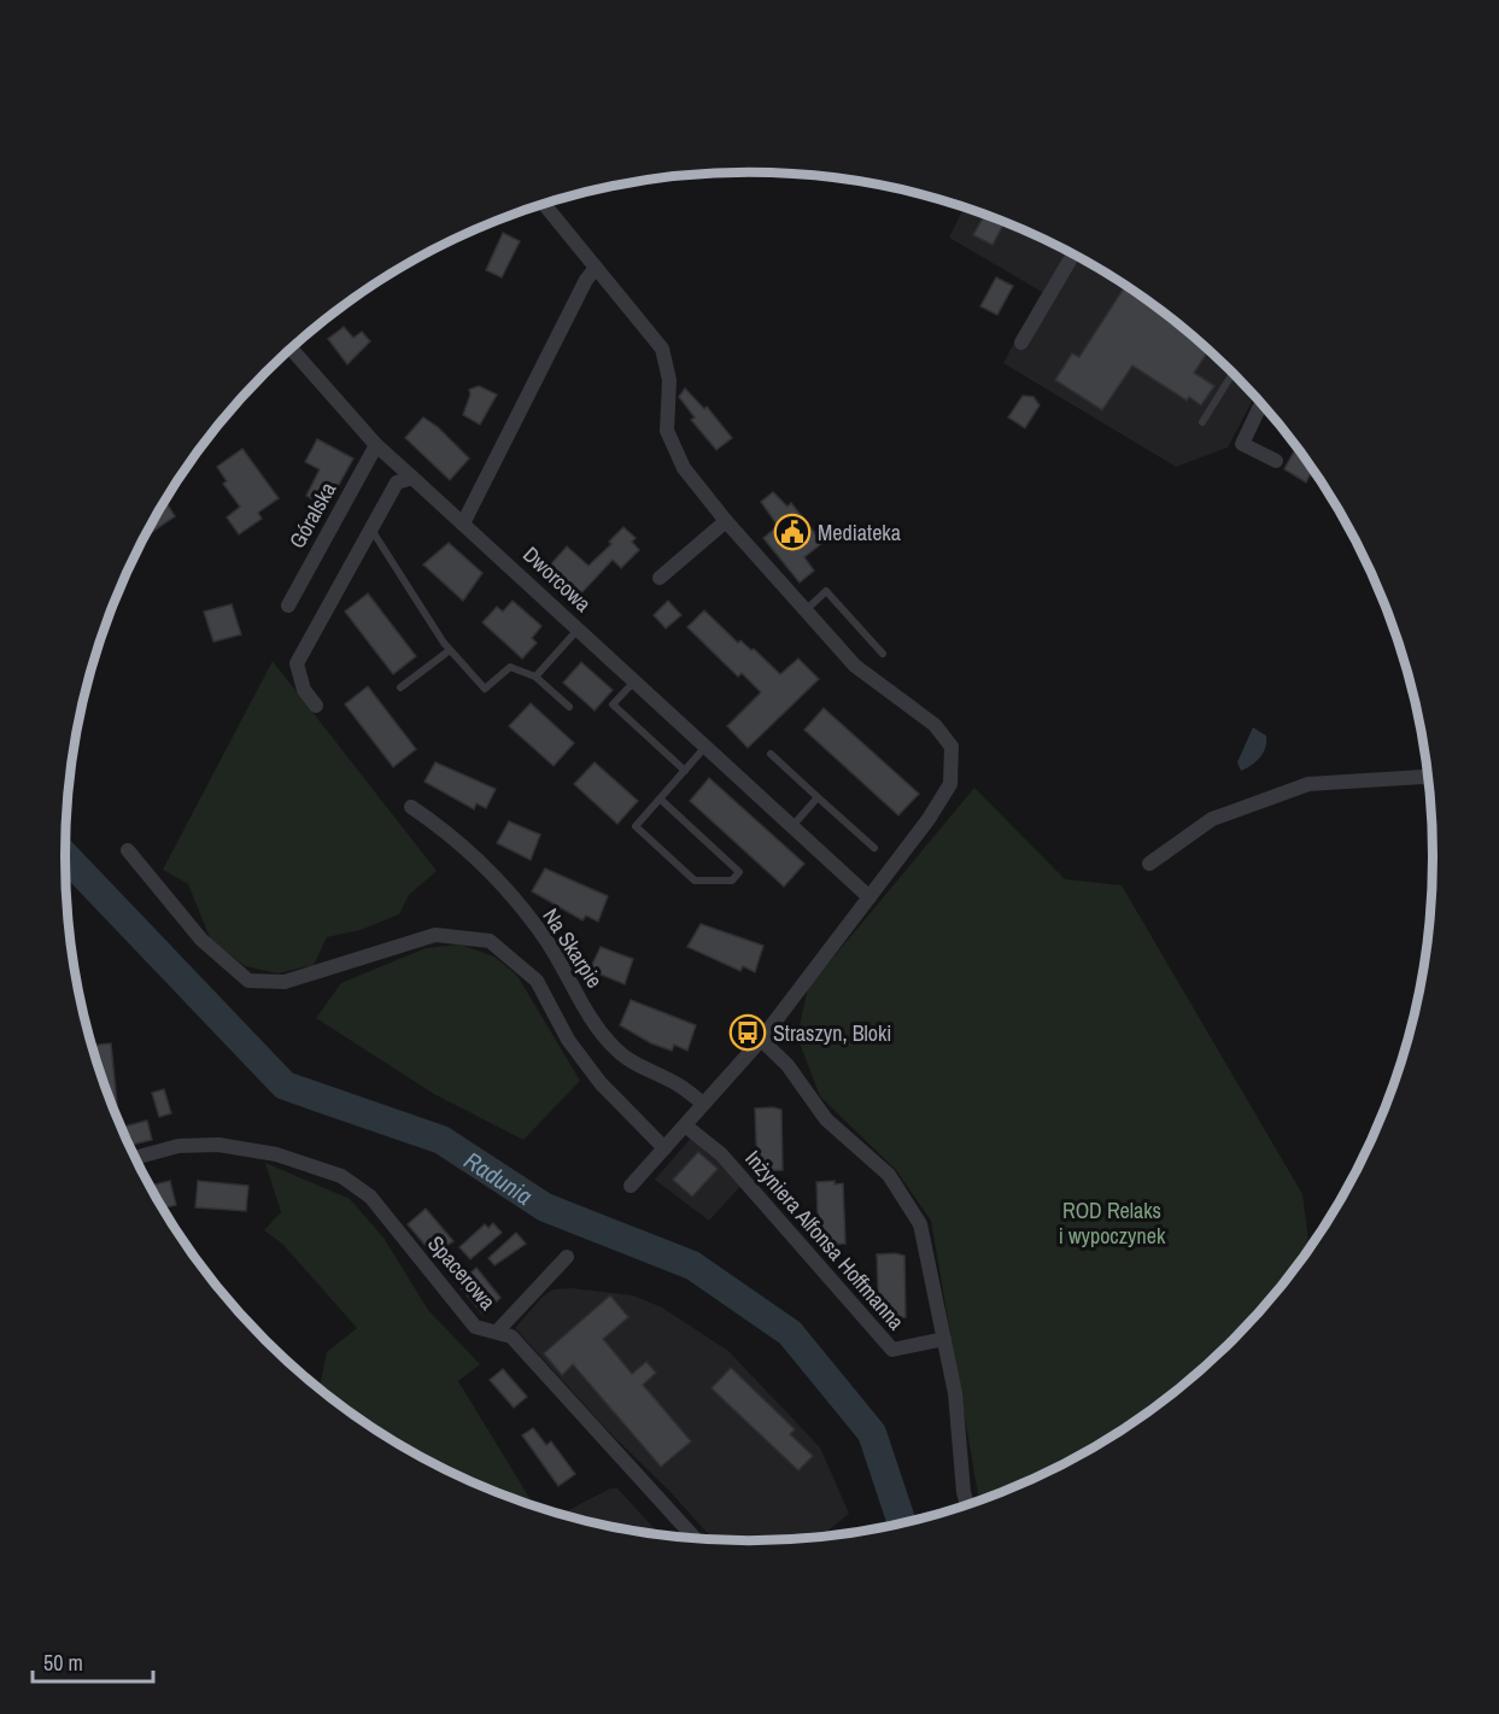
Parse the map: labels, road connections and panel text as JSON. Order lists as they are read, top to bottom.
{
  "streets": {
    "street": [
      "Góralska",
      "Dworcowa",
      "Na Skarpie",
      "Inżyniera Alfonsa Hoffmanna",
      "Spacerowa"
    ]
  },
  "water": ["Radunia"],
  "parks": ["ROD Relaks i wypoczynek"],
  "places": {
    "public building": ["Mediateka"],
    "bus stop": ["Straszyn, Bloki"]
  },
  "scale_bar": "50 m"
}
